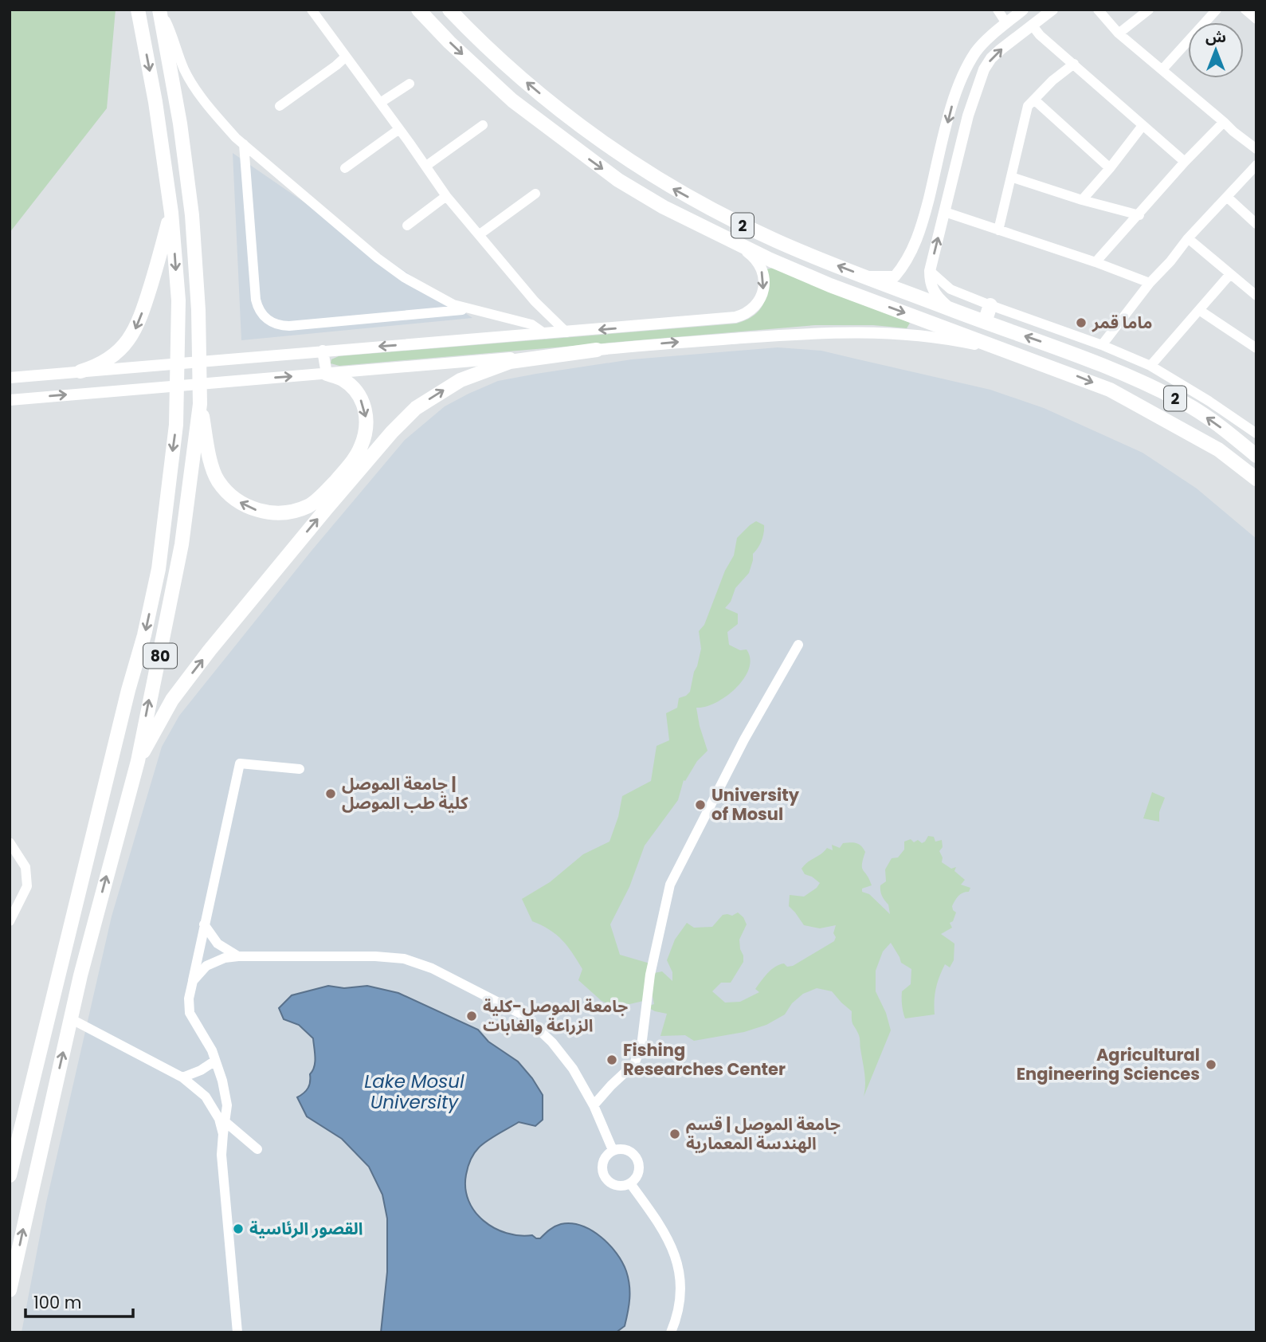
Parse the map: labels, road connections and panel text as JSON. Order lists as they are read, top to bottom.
{
  "streets": {
    "highway": ["2", "80"]
  },
  "water": ["Lake Mosul University"],
  "places": [
    "ماما قمر",
    "جامعة الموصل | كلية طب الموصل",
    "University of Mosul",
    "جامعة الموصل-كلية الزراعة والغابات",
    "Fishing Researches Center",
    "Agricultural Engineering Sciences",
    "جامعة الموصل | قسم الهندسة المعمارية",
    "القصور الرئاسية"
  ],
  "scale_bar": "100 m",
  "north": "top"
}
